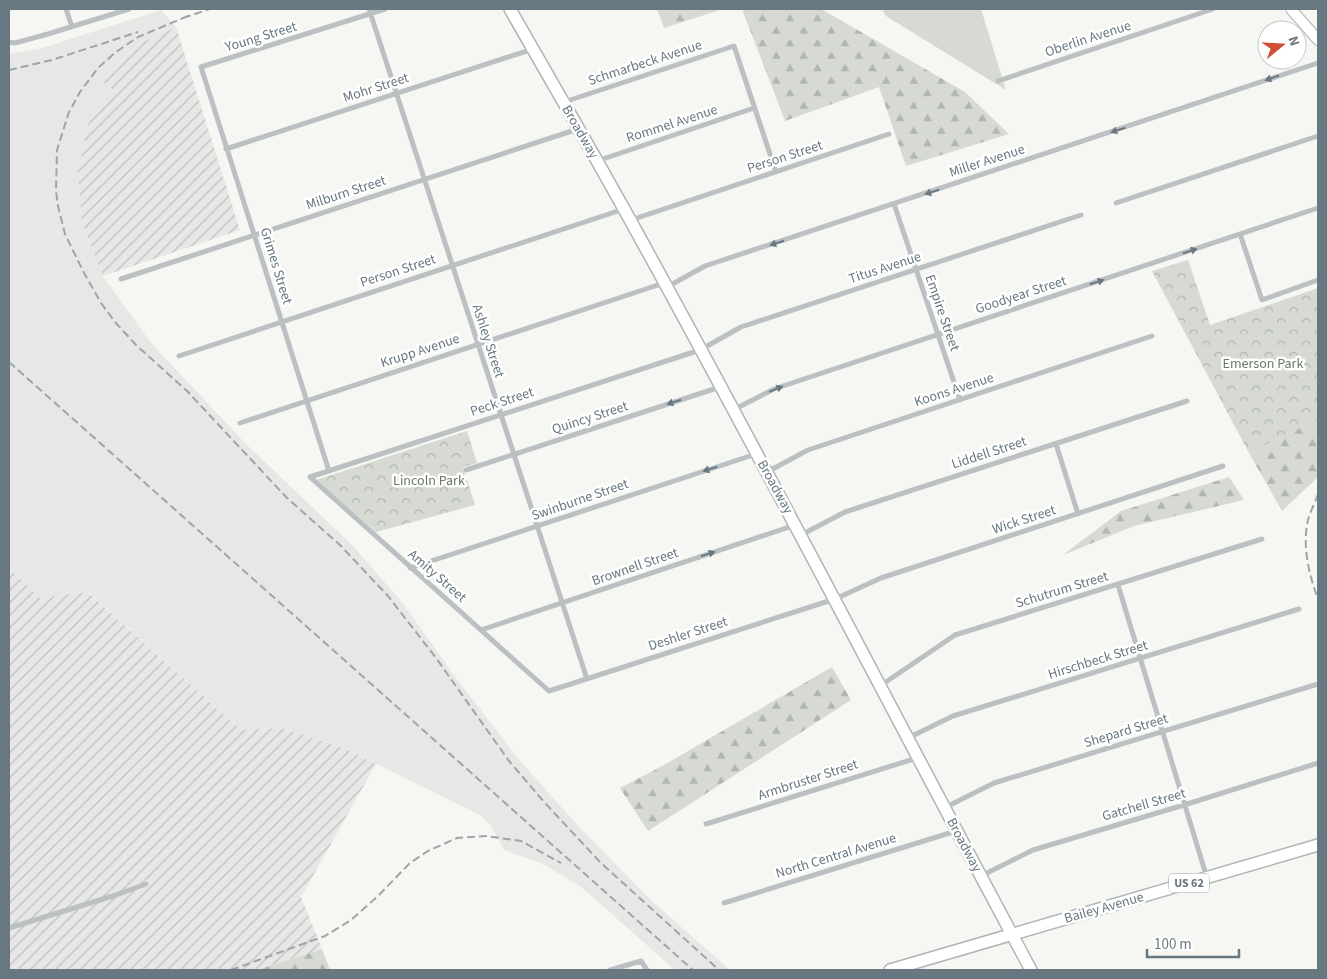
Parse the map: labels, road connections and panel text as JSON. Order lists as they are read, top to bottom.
{
  "streets": {
    "main road": ["Broadway", "US 62", "Bailey Avenue"],
    "street": [
      "Young Street",
      "Oberlin Avenue",
      "Schmarbeck Avenue",
      "Mohr Street",
      "Rommel Avenue",
      "Person Street",
      "Miller Avenue",
      "Milburn Street",
      "Grimes Street",
      "Titus Avenue",
      "Goodyear Street",
      "Empire Street",
      "Ashley Street",
      "Krupp Avenue",
      "Koons Avenue",
      "Peck Street",
      "Quincy Street",
      "Liddell Street",
      "Swinburne Street",
      "Wick Street",
      "Brownell Street",
      "Amity Street",
      "Schutrum Street",
      "Deshler Street",
      "Hirschbeck Street",
      "Shepard Street",
      "Armbruster Street",
      "Gatchell Street",
      "North Central Avenue"
    ]
  },
  "crossings": [
    ["Young Street", "Grimes Street"],
    ["Young Street", "Ashley Street"],
    ["Schmarbeck Avenue", "Rommel Avenue"],
    ["Schmarbeck Avenue", "Broadway"],
    ["Mohr Street", "Broadway"],
    ["Mohr Street", "Grimes Street"],
    ["Mohr Street", "Ashley Street"],
    ["Rommel Avenue", "Broadway"],
    ["Broadway", "Person Street"],
    ["Broadway", "Miller Avenue"],
    ["Broadway", "Milburn Street"],
    ["Broadway", "Titus Avenue"],
    ["Broadway", "Goodyear Street"],
    ["Broadway", "Krupp Avenue"],
    ["Broadway", "Koons Avenue"],
    ["Broadway", "Peck Street"],
    ["Broadway", "Quincy Street"],
    ["Broadway", "Liddell Street"],
    ["Broadway", "Swinburne Street"],
    ["Broadway", "Wick Street"],
    ["Broadway", "Brownell Street"],
    ["Broadway", "Schutrum Street"],
    ["Broadway", "Deshler Street"],
    ["Broadway", "Hirschbeck Street"],
    ["Broadway", "Shepard Street"],
    ["Broadway", "Armbruster Street"],
    ["Broadway", "Gatchell Street"],
    ["Broadway", "North Central Avenue"],
    ["Broadway", "Bailey Avenue"],
    ["Person Street", "Grimes Street"],
    ["Person Street", "Ashley Street"],
    ["Miller Avenue", "Empire Street"],
    ["Miller Avenue", "Krupp Avenue"],
    ["Milburn Street", "Grimes Street"],
    ["Milburn Street", "Ashley Street"],
    ["Grimes Street", "Krupp Avenue"],
    ["Grimes Street", "Peck Street"],
    ["Titus Avenue", "Empire Street"],
    ["Titus Avenue", "Peck Street"],
    ["Goodyear Street", "Empire Street"],
    ["Empire Street", "Koons Avenue"],
    ["Ashley Street", "Krupp Avenue"],
    ["Ashley Street", "Peck Street"],
    ["Ashley Street", "Quincy Street"],
    ["Ashley Street", "Swinburne Street"],
    ["Ashley Street", "Brownell Street"],
    ["Ashley Street", "Deshler Street"],
    ["Peck Street", "Amity Street"],
    ["Liddell Street", "Brownell Street"],
    ["Swinburne Street", "Amity Street"],
    ["Wick Street", "Deshler Street"],
    ["Brownell Street", "Amity Street"],
    ["Amity Street", "Deshler Street"]
  ],
  "one_way": [
    "Miller Avenue",
    "Goodyear Street",
    "Quincy Street",
    "Swinburne Street",
    "Brownell Street"
  ],
  "parks": ["Emerson Park", "Lincoln Park"],
  "scale_bar": "100 m",
  "north": "right"
}
